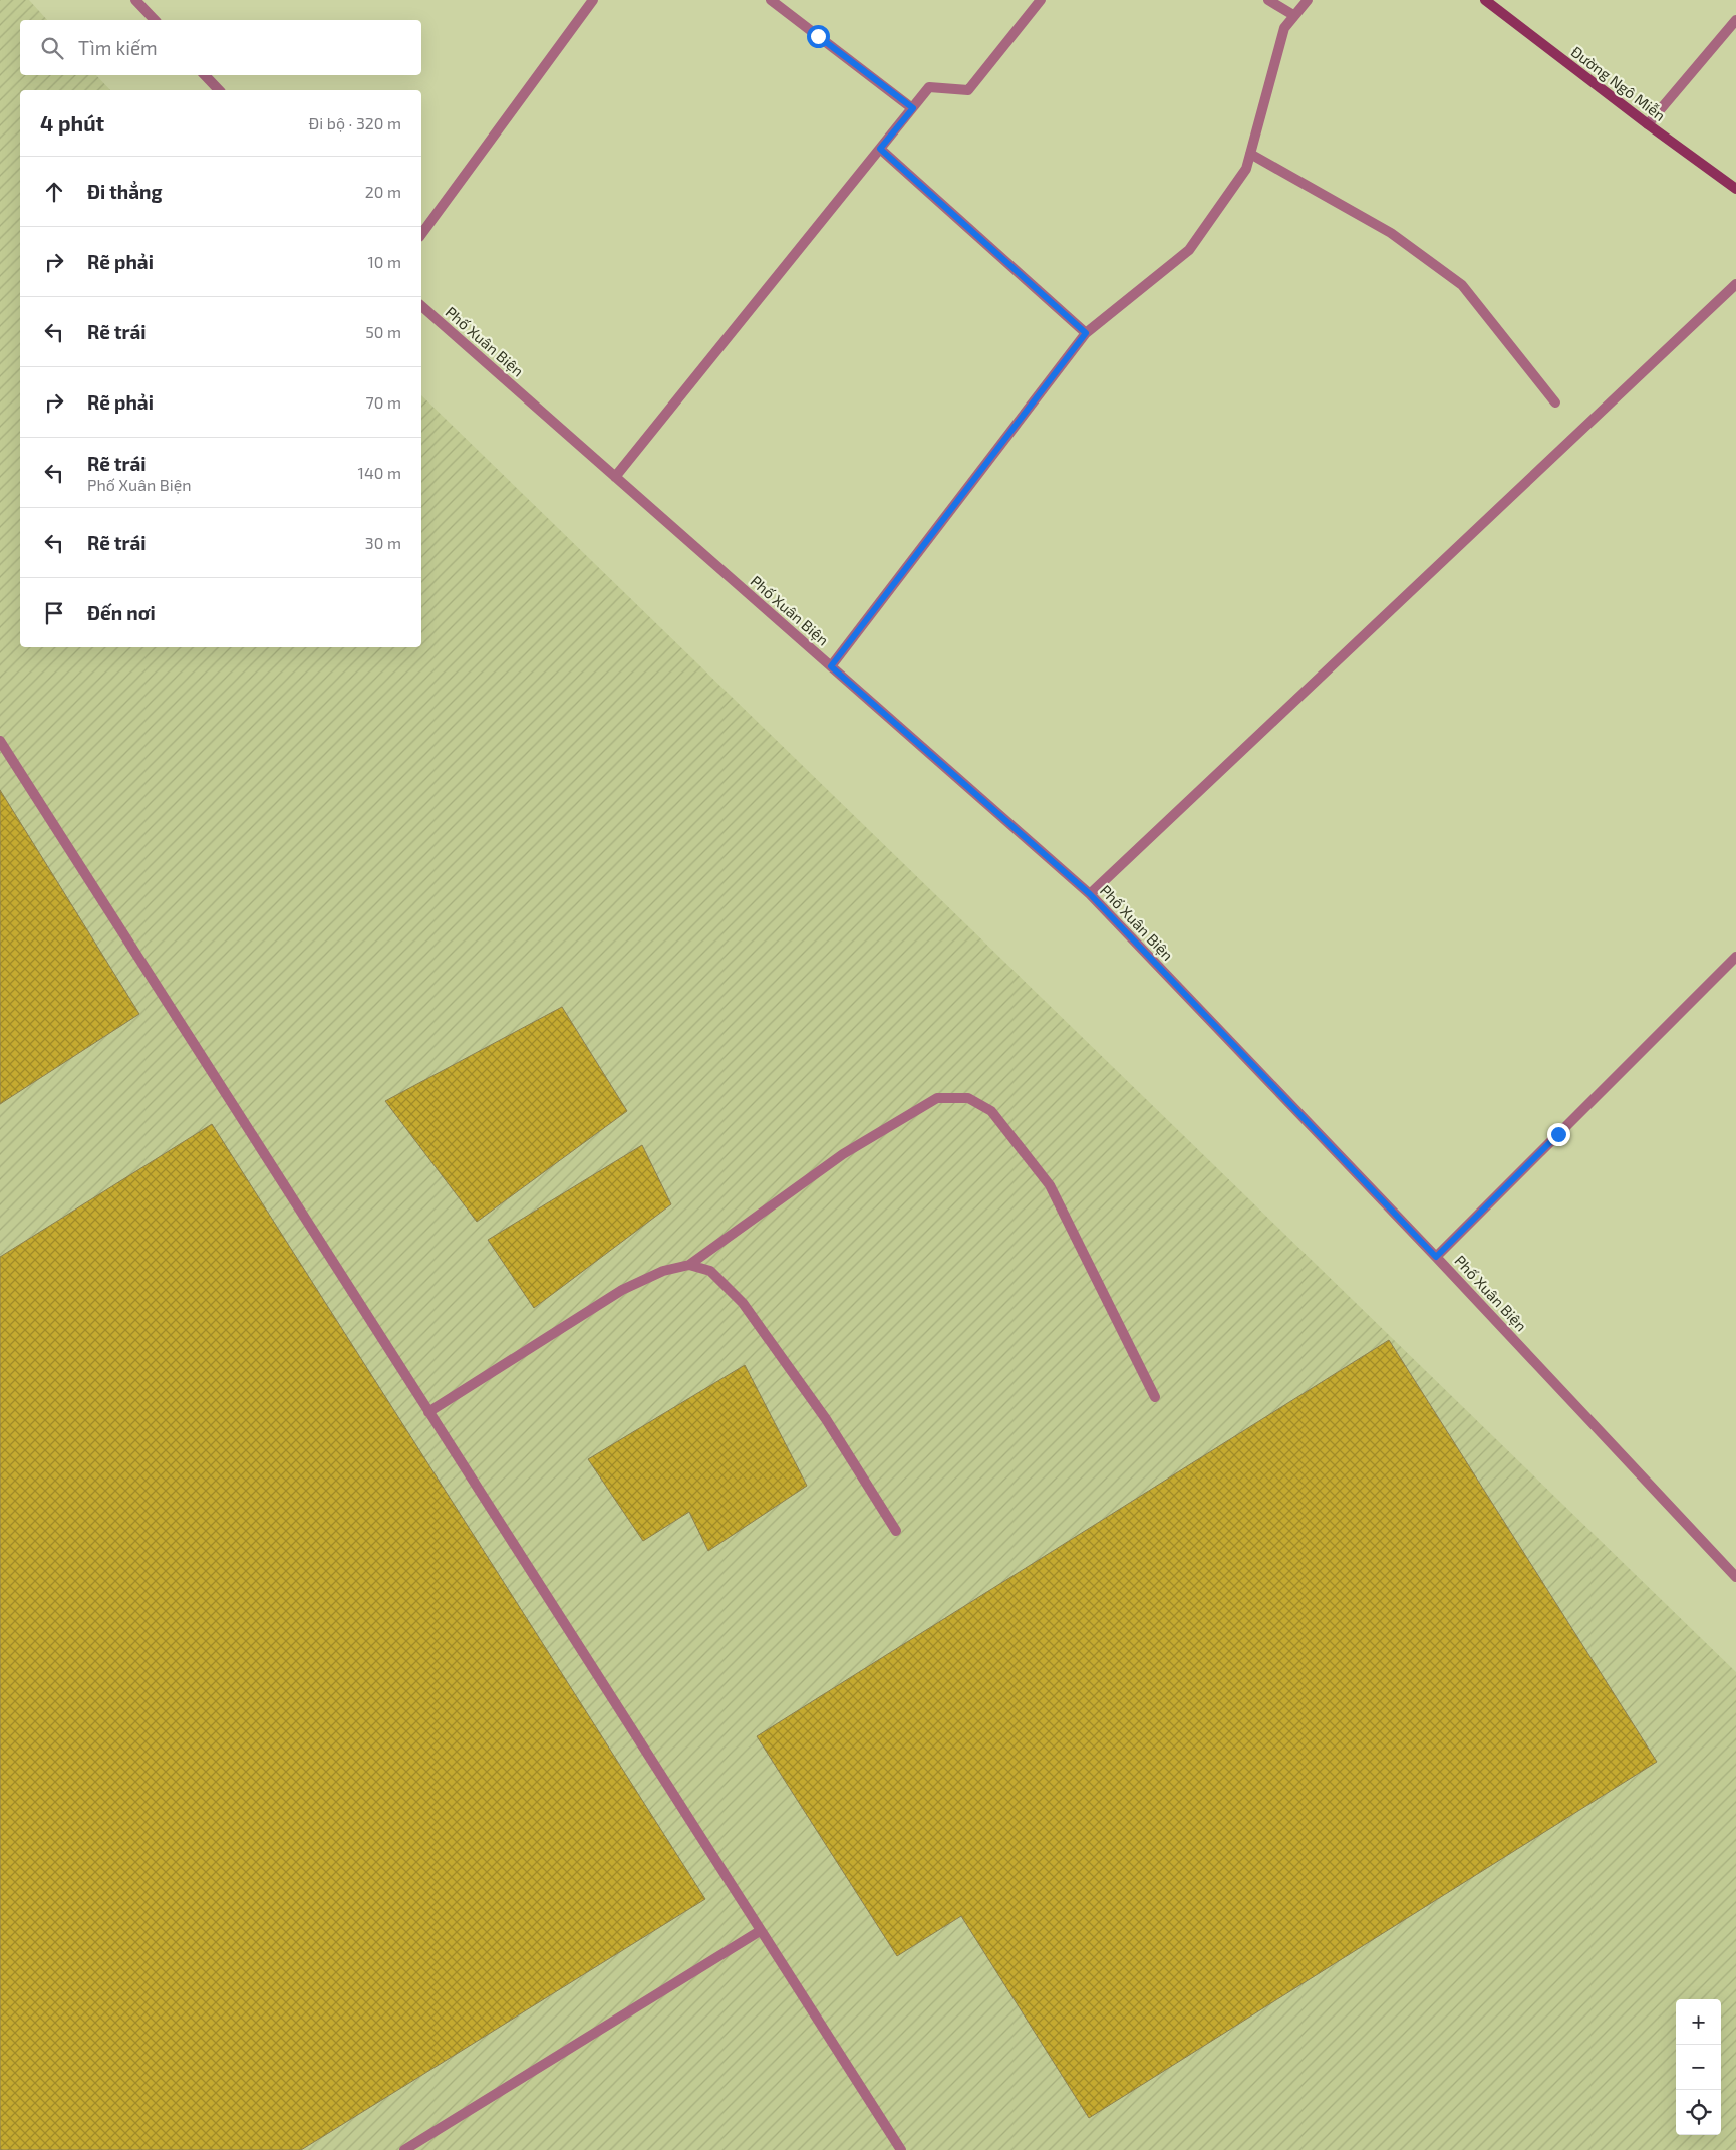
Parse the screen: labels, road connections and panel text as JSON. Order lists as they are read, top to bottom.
{
  "streets": {
    "street": ["Đường Ngô Miễn", "Phố Xuân Biện"]
  },
  "page": {
    "search": "Tìm kiếm",
    "heading": ["4 phút", "Đi bộ · 320 m"],
    "list": [
      ["Đi thẳng", "20 m"],
      ["Rẽ phải", "10 m"],
      ["Rẽ trái", "50 m"],
      ["Rẽ phải", "70 m"],
      ["Rẽ trái", "Phố Xuân Biện", "140 m"],
      ["Rẽ trái", "30 m"],
      "Đến nơi"
    ],
    "map_buttons": ["+", "−"]
  }
}
